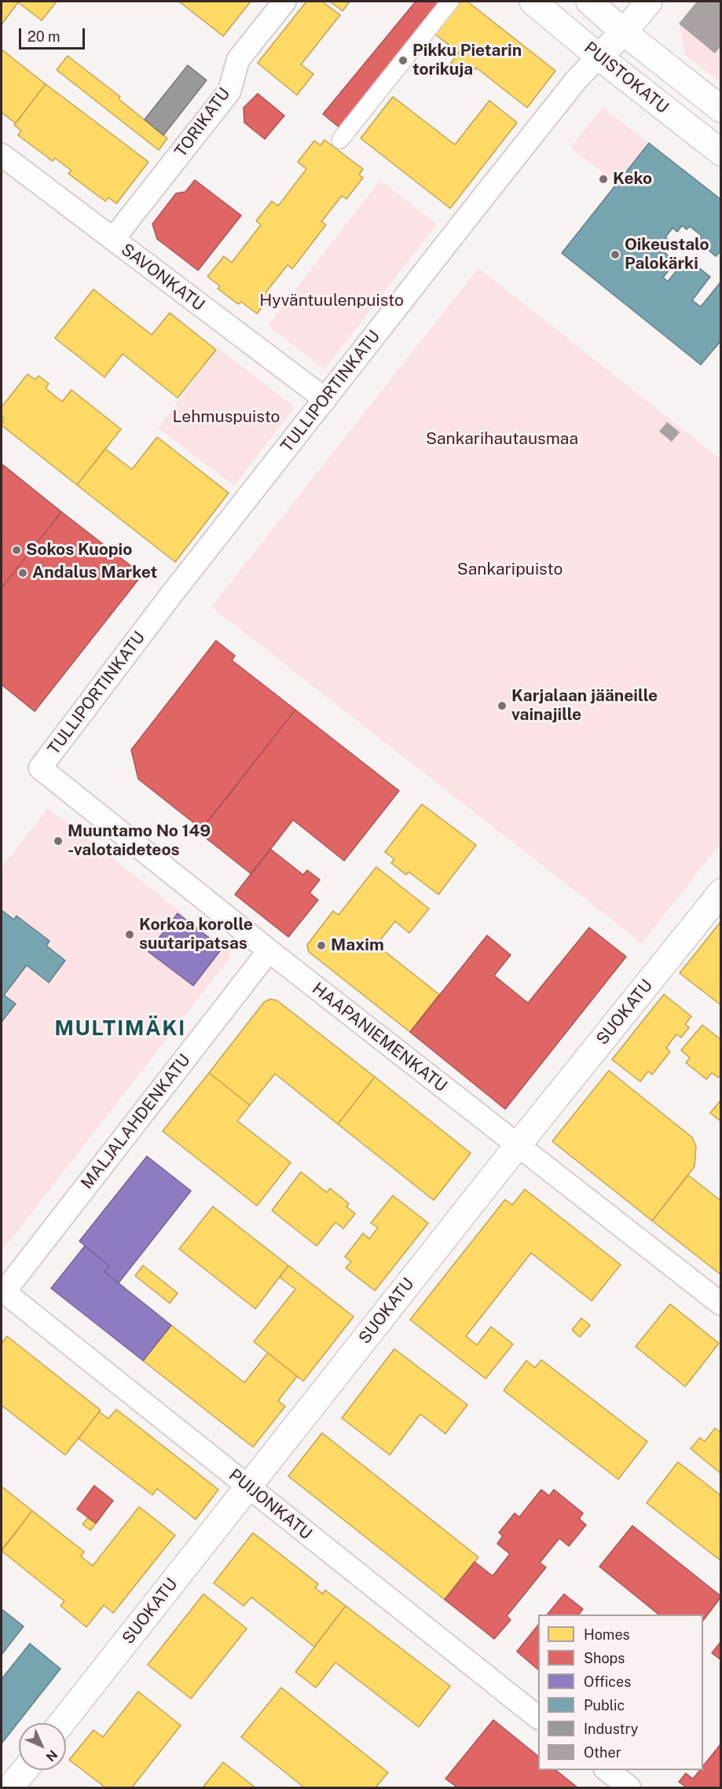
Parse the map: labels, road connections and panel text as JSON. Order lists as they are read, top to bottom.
{
  "streets": {
    "street": [
      "PUISTOKATU",
      "TORIKATU",
      "SAVONKATU",
      "TULLIPORTINKATU",
      "SUOKATU",
      "HAAPANIEMENKATU",
      "MALJALAHDENKATU",
      "PUIJONKATU"
    ]
  },
  "crossings": [
    ["PUISTOKATU", "TULLIPORTINKATU"],
    ["TORIKATU", "SAVONKATU"],
    ["SAVONKATU", "TULLIPORTINKATU"],
    ["TULLIPORTINKATU", "HAAPANIEMENKATU"],
    ["SUOKATU", "HAAPANIEMENKATU"],
    ["SUOKATU", "PUIJONKATU"],
    ["HAAPANIEMENKATU", "MALJALAHDENKATU"],
    ["MALJALAHDENKATU", "PUIJONKATU"]
  ],
  "districts": ["MULTIMÄKI"],
  "parks": [
    "Hyväntuulenpuisto",
    "Lehmuspuisto",
    "Sankarihautausmaa",
    "Sankaripuisto"
  ],
  "places": [
    "Pikku Pietarin torikuja",
    "Keko",
    "Oikeustalo Palokärki",
    "Sokos Kuopio",
    "Andalus Market",
    "Karjalaan jääneille vainajille",
    "Muuntamo No 149 -valotaideteos",
    "Korkoa korolle suutaripatsas",
    "Maxim"
  ],
  "legend": [
    "Homes",
    "Shops",
    "Offices",
    "Public",
    "Industry",
    "Other"
  ],
  "scale_bar": "20 m",
  "north": "bottom right"
}
